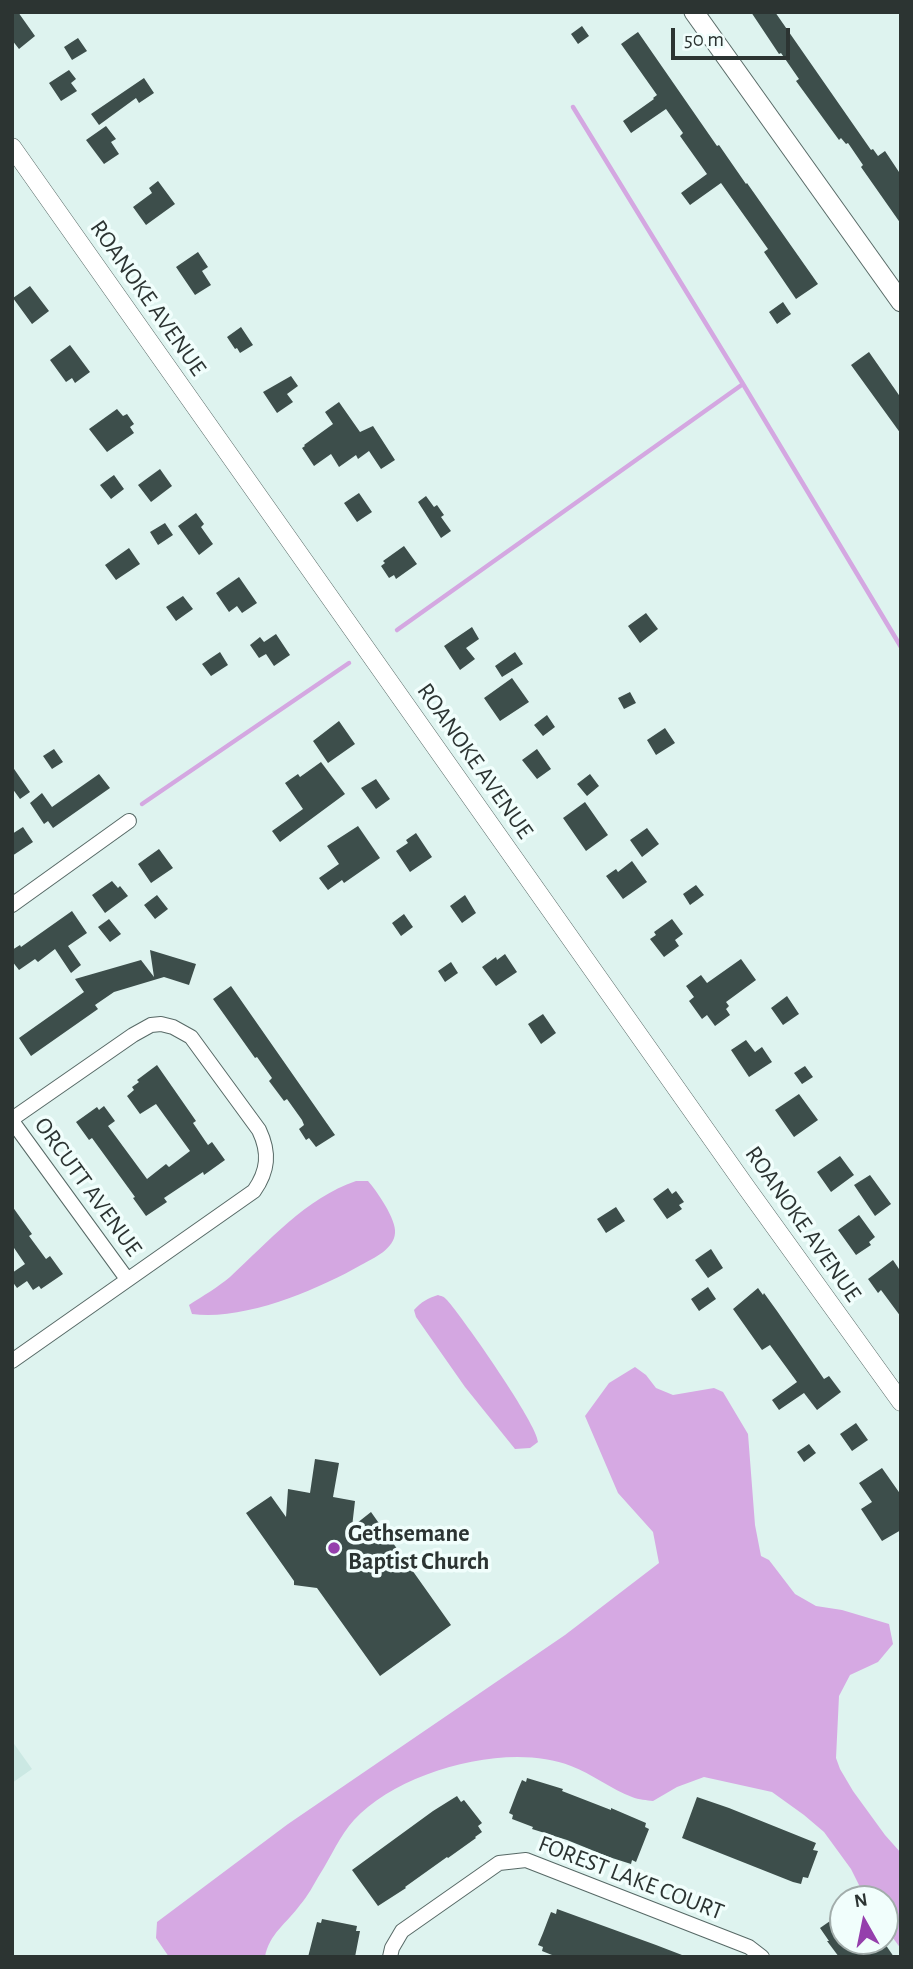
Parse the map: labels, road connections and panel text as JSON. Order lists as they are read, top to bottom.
{
  "streets": {
    "street": ["ROANOKE AVENUE", "ORCUTT AVENUE", "FOREST LAKE COURT"]
  },
  "places": ["Gethsemane Baptist Church"],
  "scale_bar": "50 m",
  "north": "top"
}
